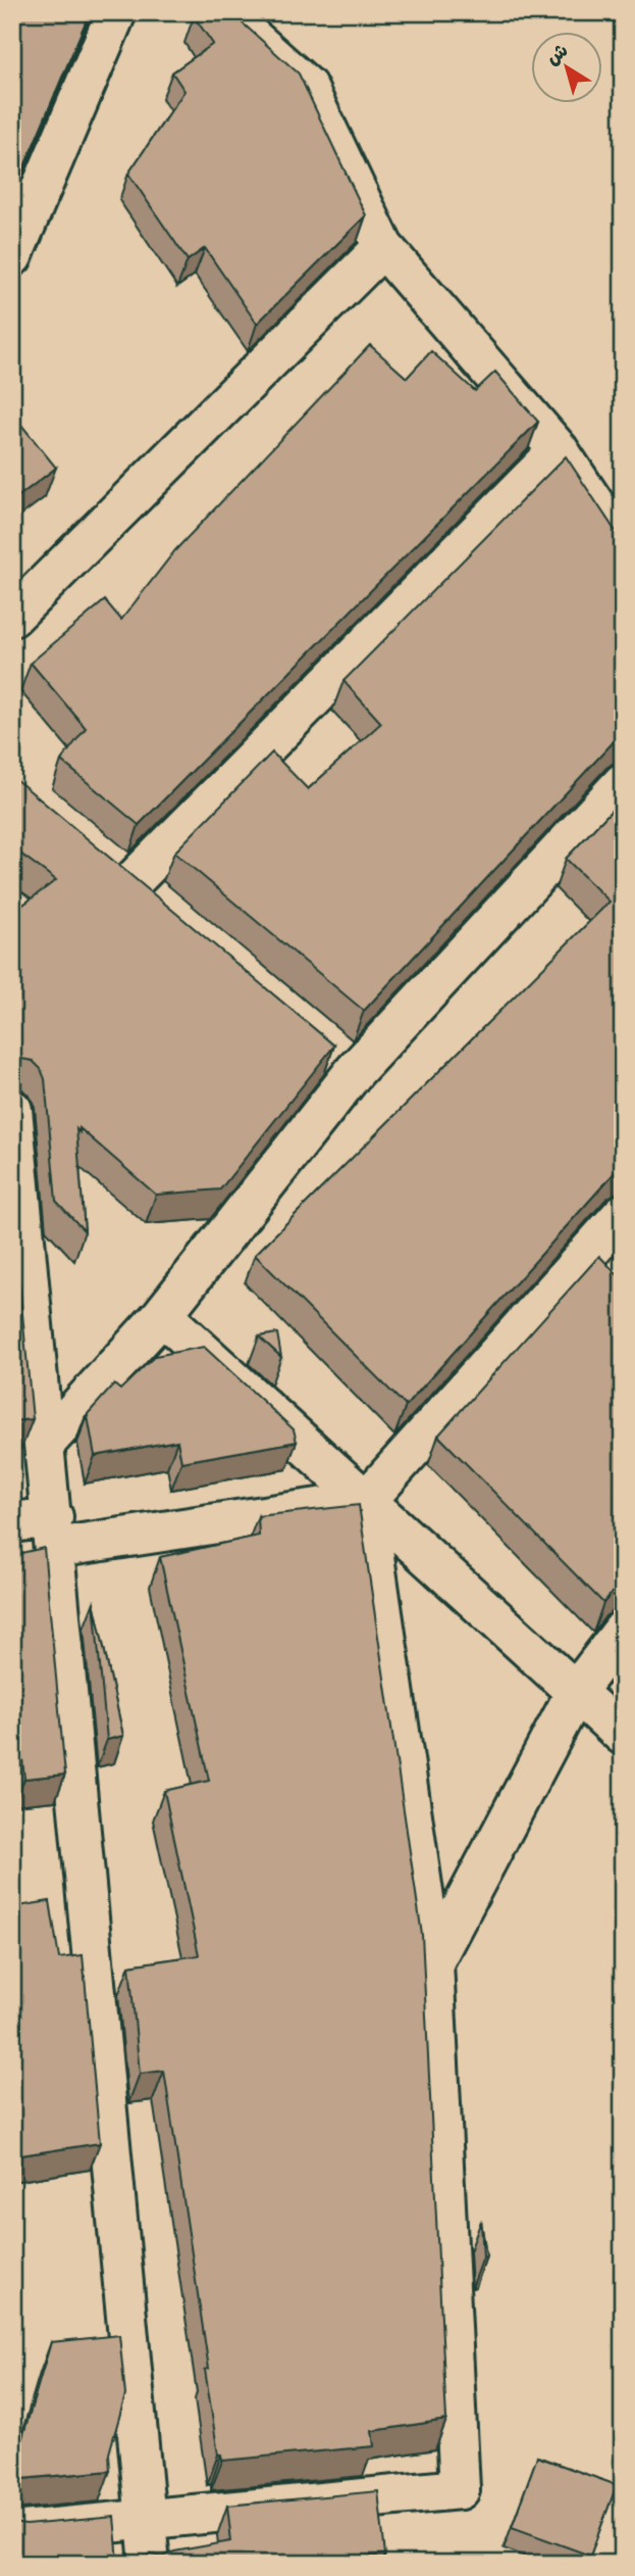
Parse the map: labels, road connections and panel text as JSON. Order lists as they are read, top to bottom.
{
  "north": "top left"
}
